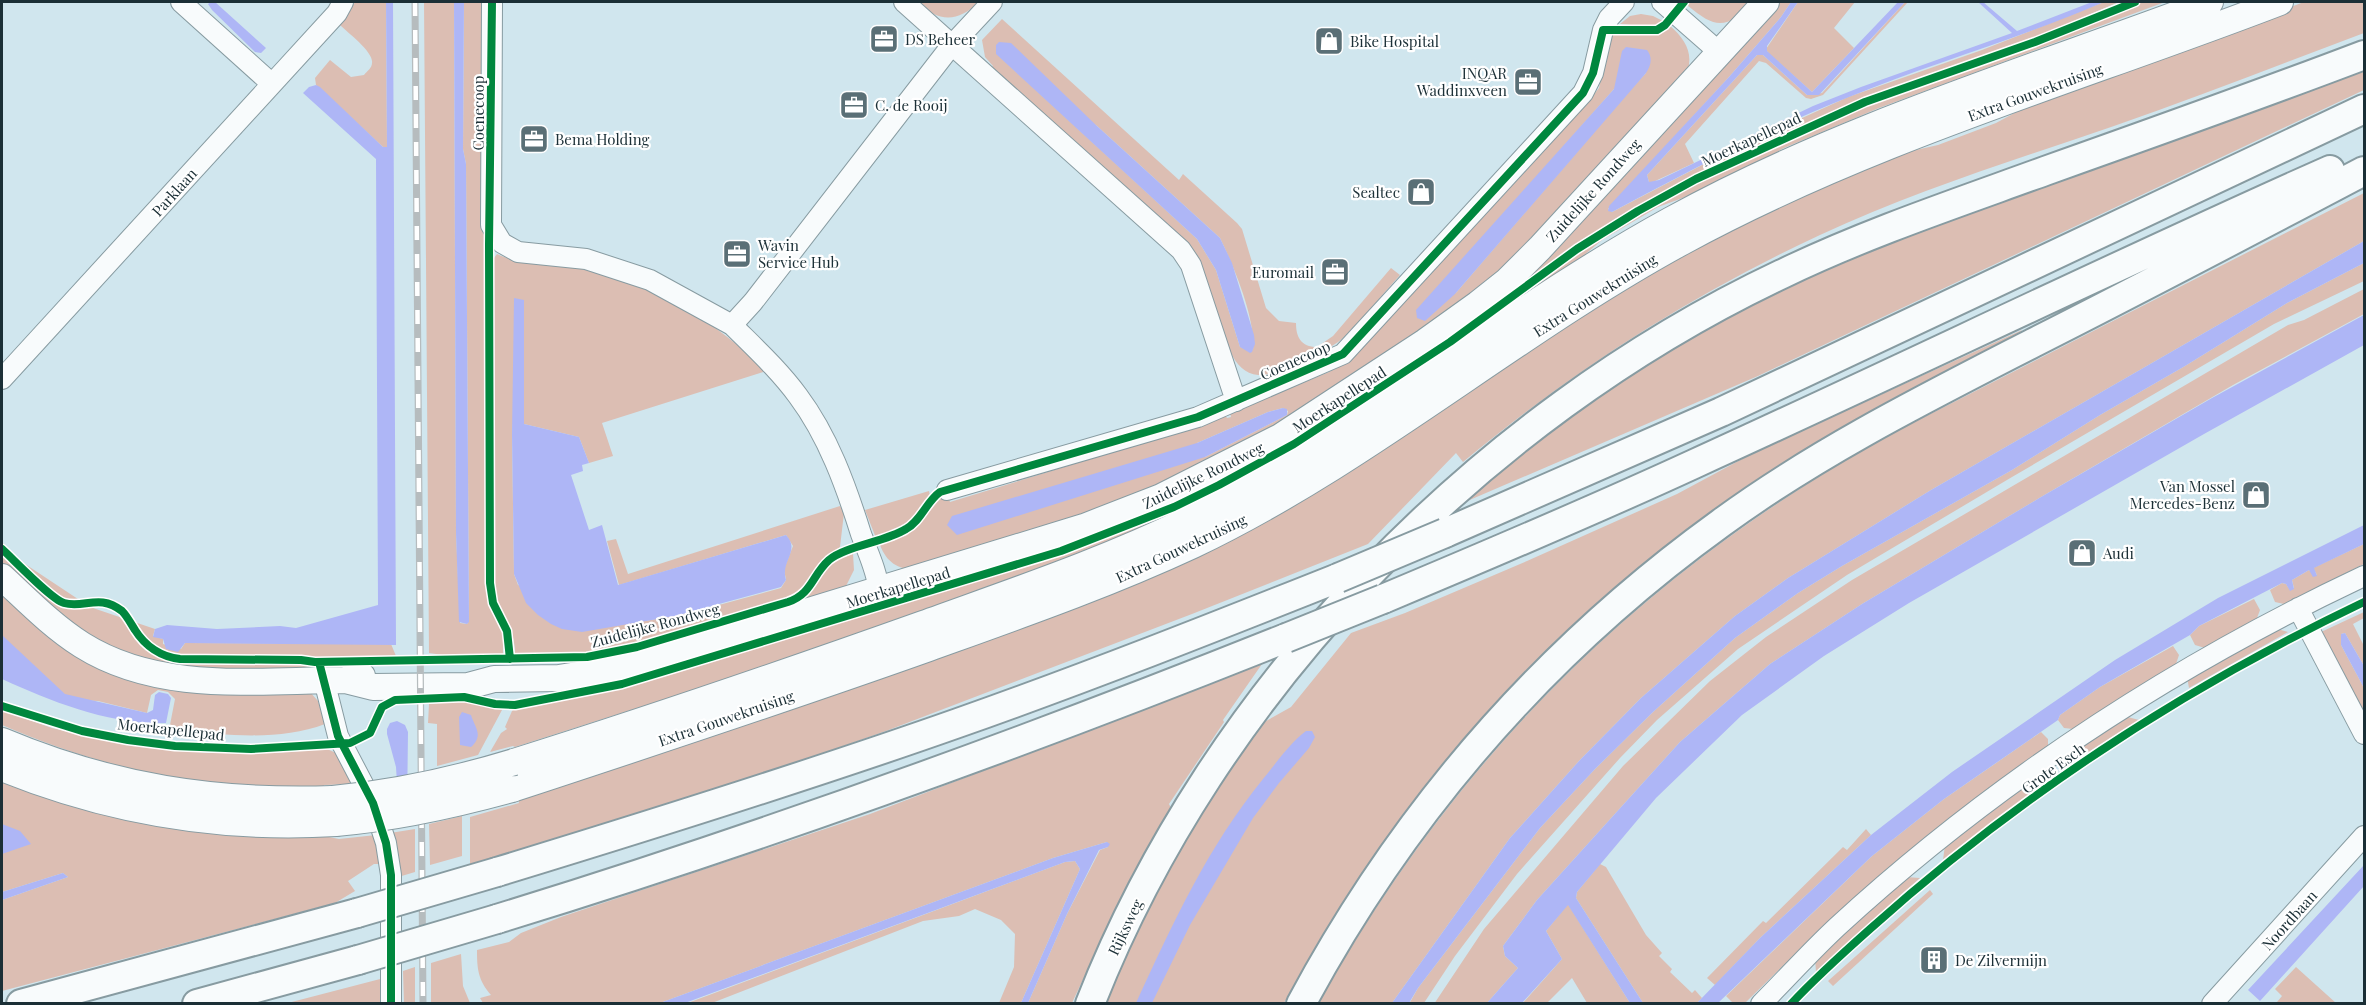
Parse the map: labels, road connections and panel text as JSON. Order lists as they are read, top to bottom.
{
  "streets": {
    "highway": ["Rijksweg"],
    "main road": ["Extra Gouwekruising", "Zuidelijke Rondweg"],
    "street": [
      "Coenecoop",
      "Parklaan",
      "Grote Esch",
      "Noordbaan"
    ],
    "cycle path": ["Moerkapellepad"]
  },
  "crossings": [
    ["Coenecoop", "Zuidelijke Rondweg"]
  ],
  "places": {
    "office": [
      "DS Beheer",
      "INQAR Waddinxveen",
      "C. de Rooij",
      "Bema Holding",
      "Wavin Service Hub",
      "Euromail"
    ],
    "shop": [
      "Bike Hospital",
      "Sealtec",
      "Van Mossel Mercedes-Benz",
      "Audi"
    ],
    "building": ["De Zilvermijn"]
  }
}
